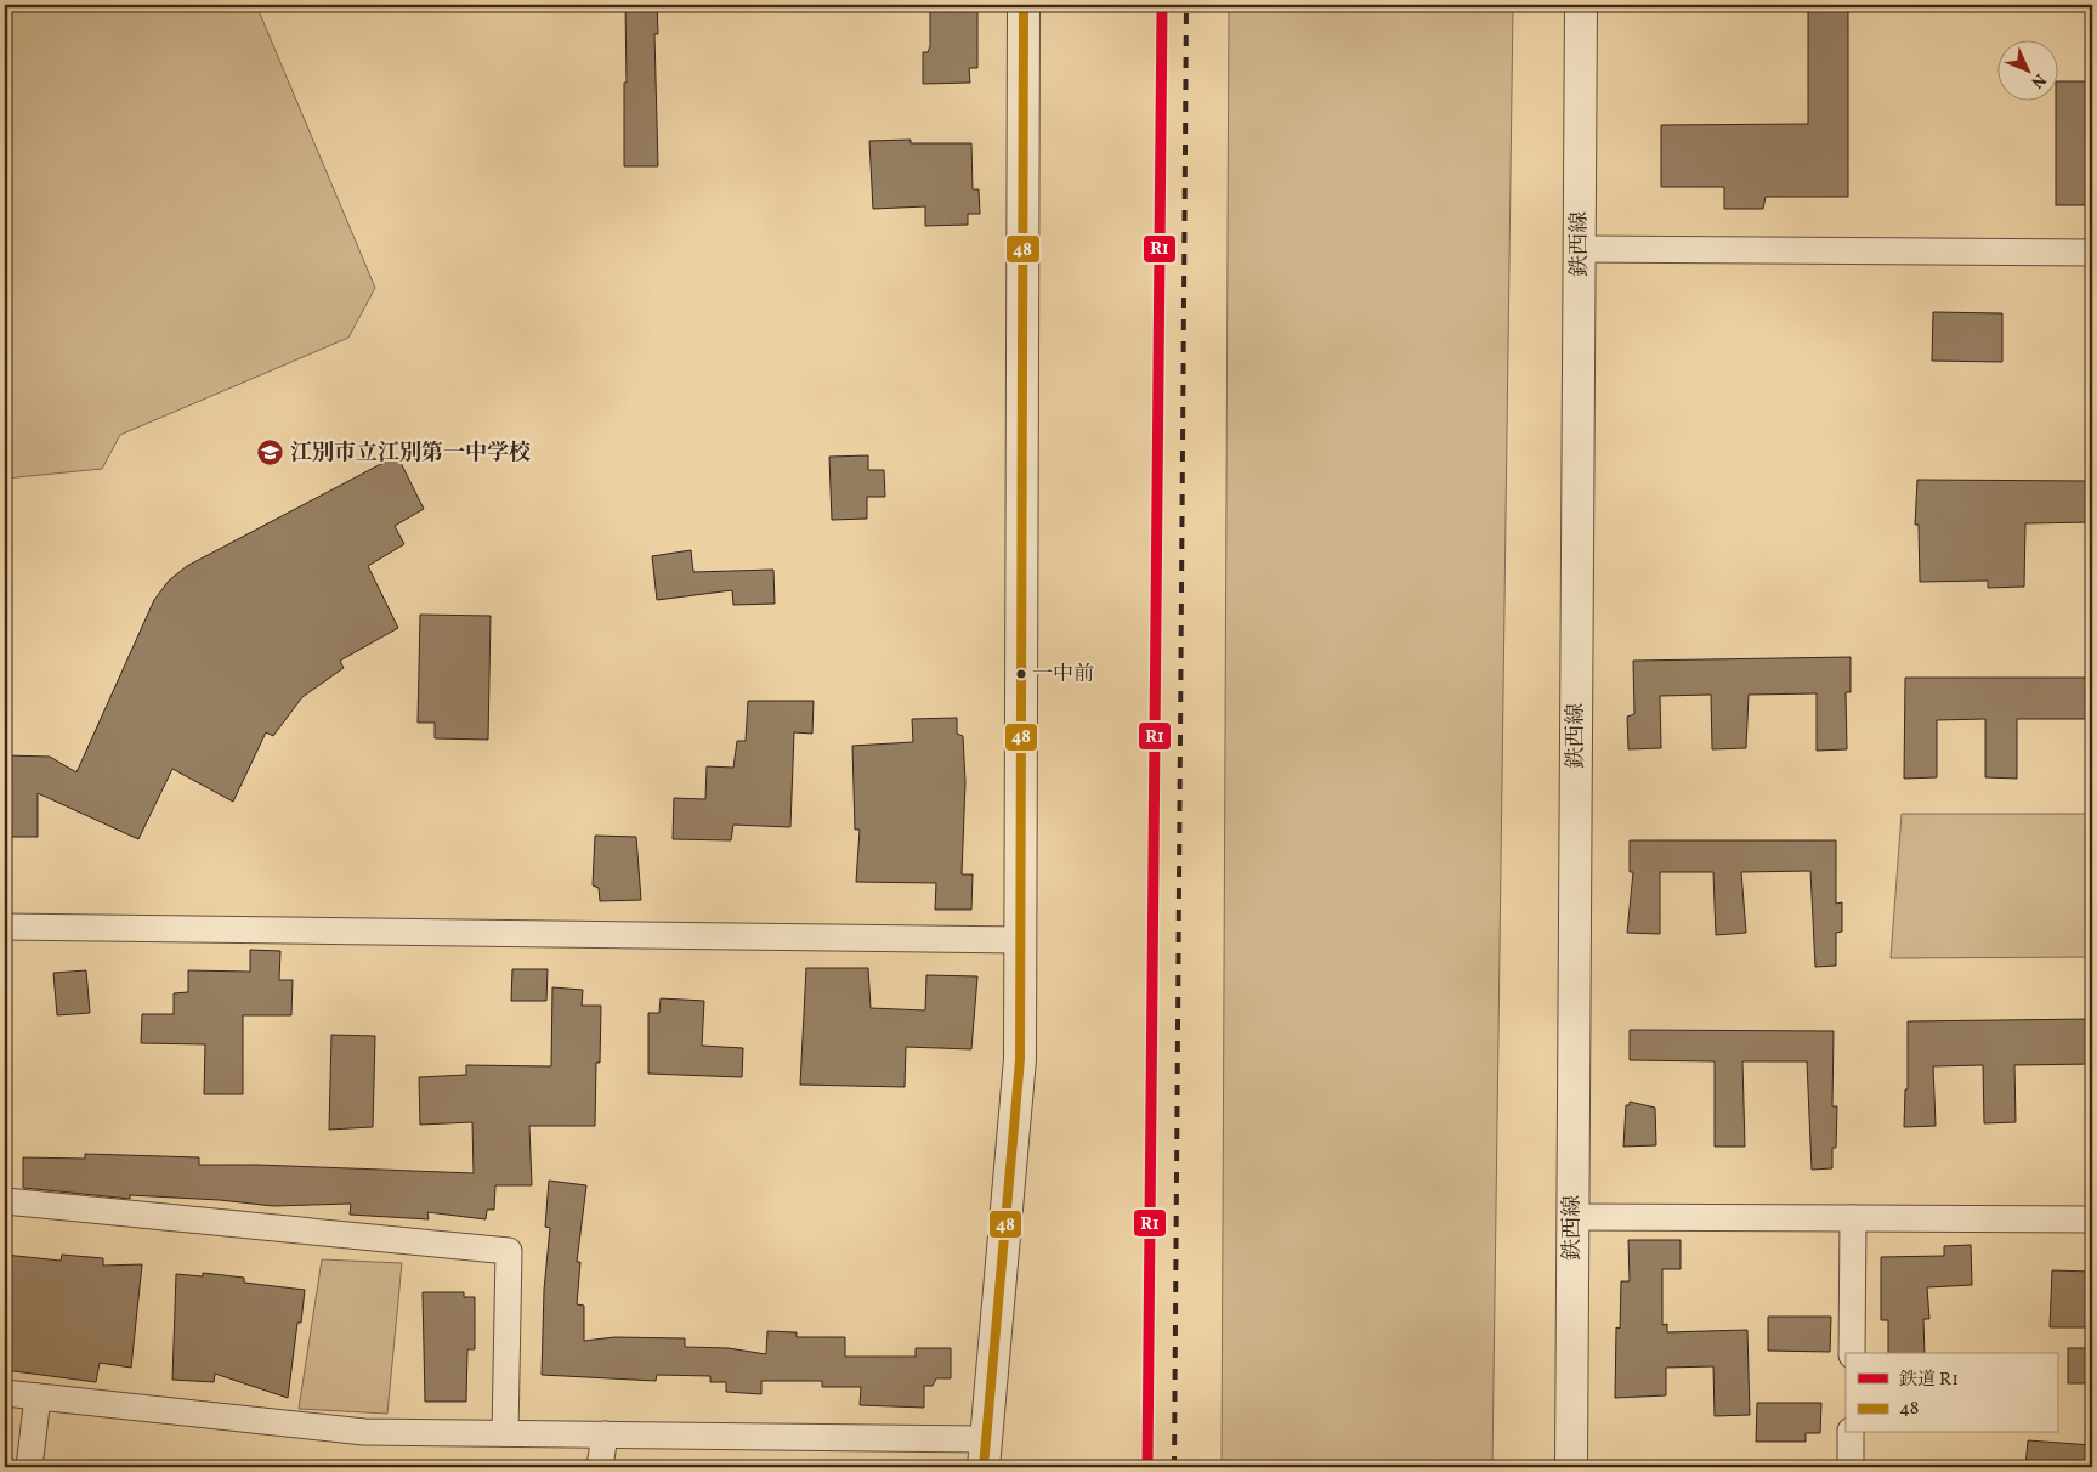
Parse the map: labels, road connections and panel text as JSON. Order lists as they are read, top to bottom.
{
  "streets": {
    "street": ["鉄西線"]
  },
  "places": {
    "school or university": ["江別市立江別第一中学校"],
    "other": ["一中前"]
  },
  "lines": ["rail line R1", "transit line 48"],
  "legend": ["鉄道 R1", "48"],
  "north": "bottom right"
}
